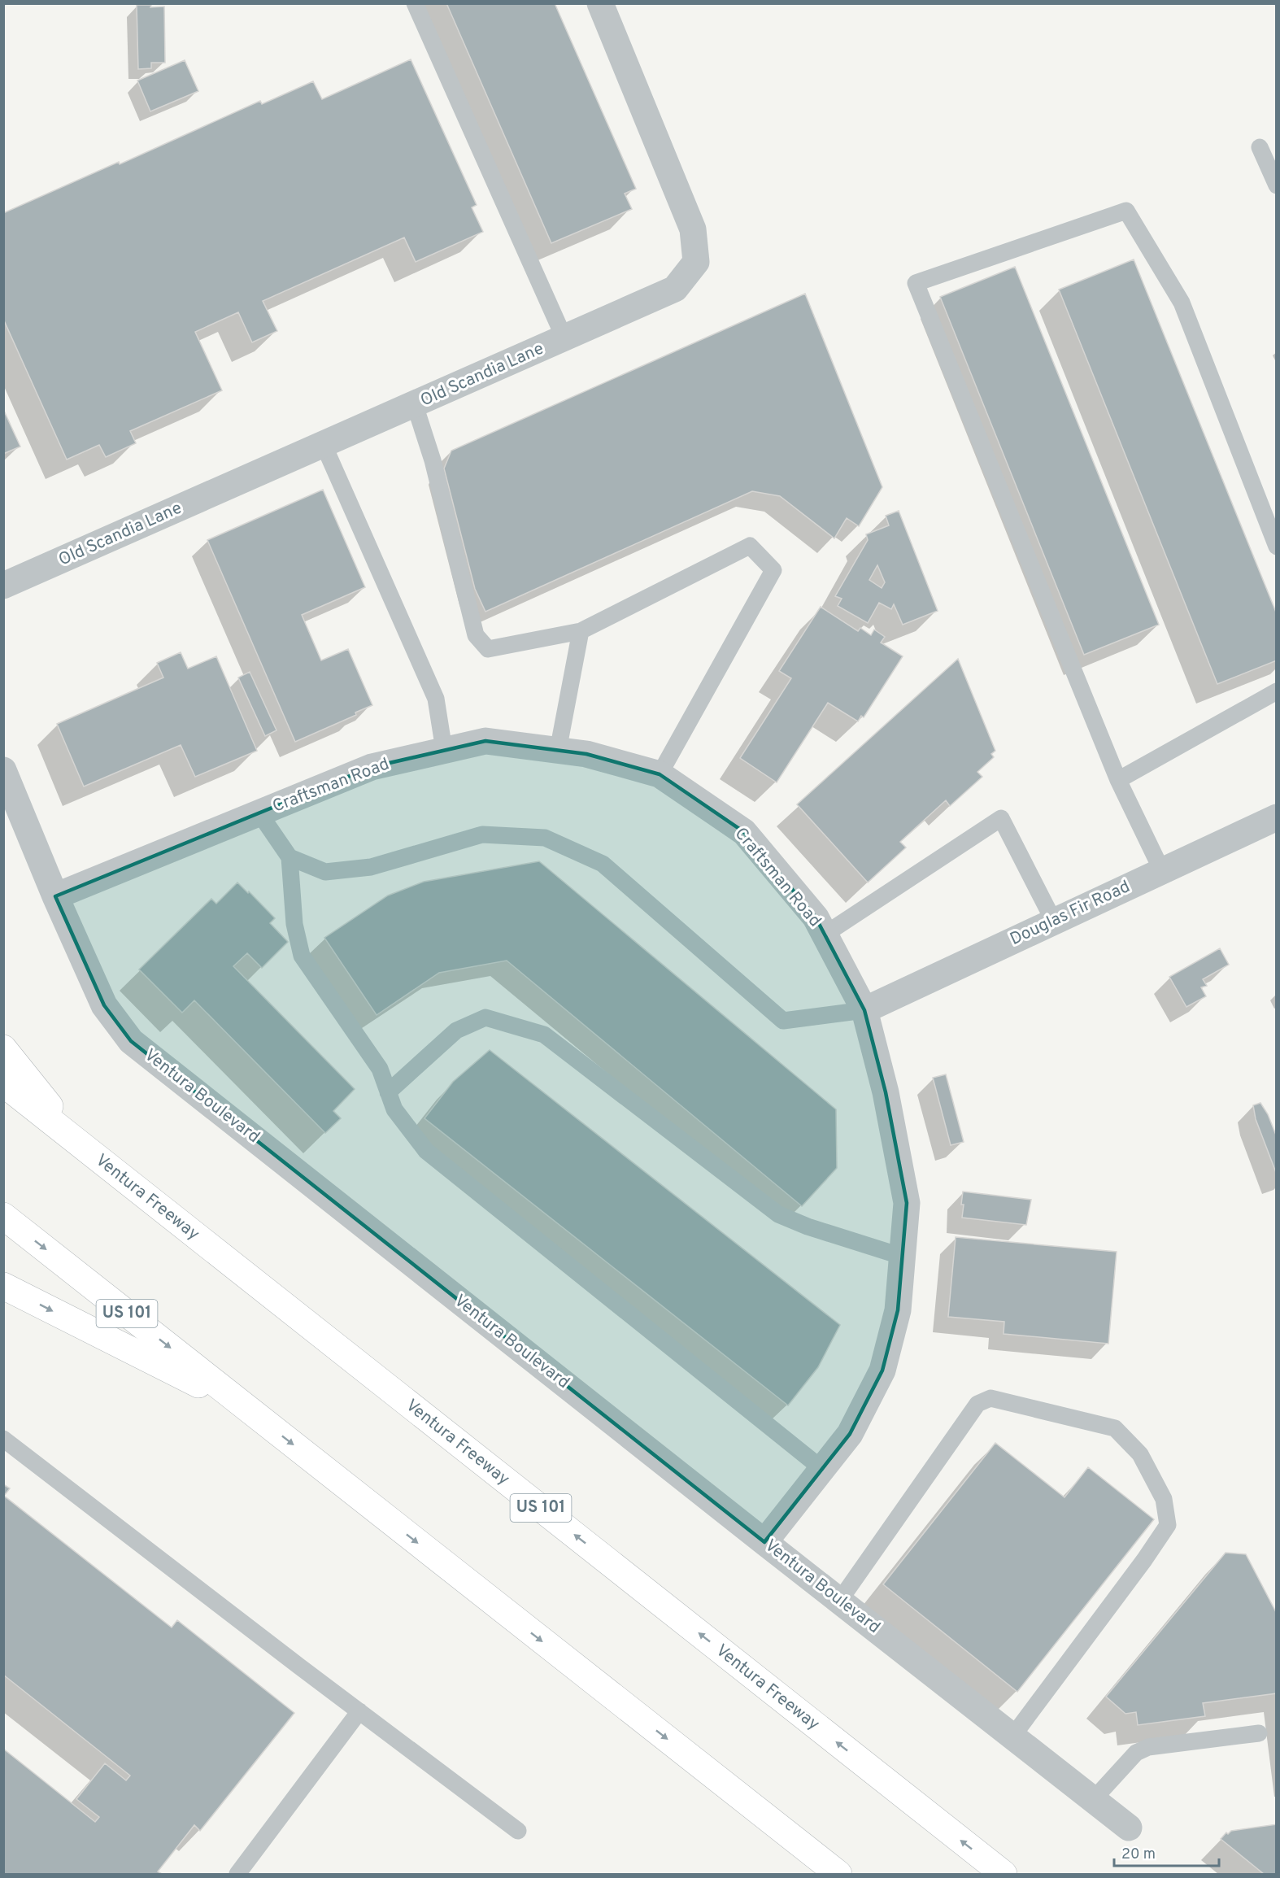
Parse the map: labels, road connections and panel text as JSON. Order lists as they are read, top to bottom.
{
  "streets": {
    "highway": ["Ventura Freeway", "US 101"],
    "street": [
      "Old Scandia Lane",
      "Craftsman Road",
      "Douglas Fir Road",
      "Ventura Boulevard"
    ]
  },
  "crossings": [
    ["Craftsman Road", "Douglas Fir Road"],
    ["Craftsman Road", "Ventura Boulevard"]
  ],
  "scale_bar": "20 m"
}
